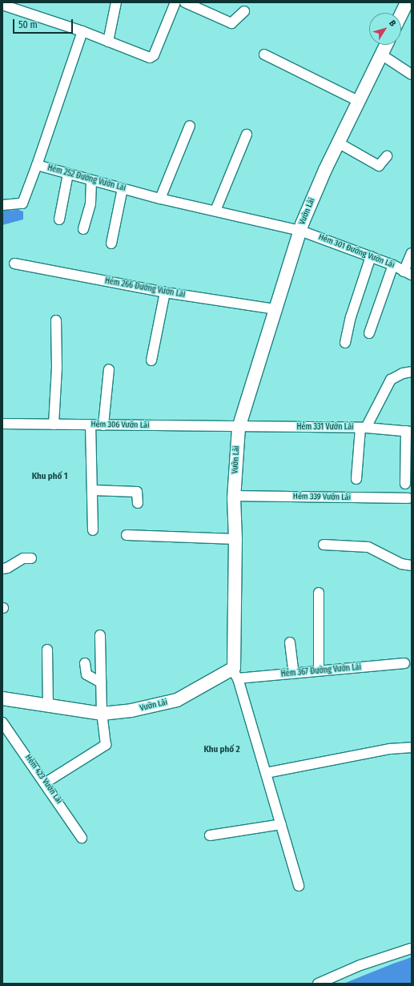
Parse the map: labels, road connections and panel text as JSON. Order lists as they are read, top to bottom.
{
  "streets": {
    "main road": ["Vườn Lài"],
    "street": [
      "Hẻm 252 Đường Vườn Lài",
      "Hẻm 301 Đường Vườn Lài",
      "Hẻm 266 Đường Vườn Lài",
      "Hẻm 306 Vườn Lài",
      "Hẻm 331 Vườn Lài",
      "Hẻm 339 Vườn Lài",
      "Hẻm 367 Đường Vườn Lài",
      "Hẻm 423 Vườn Lài"
    ]
  },
  "crossings": [
    ["Hẻm 252 Đường Vườn Lài", "Vườn Lài"],
    ["Hẻm 252 Đường Vườn Lài", "Hẻm 301 Đường Vườn Lài"],
    ["Vườn Lài", "Hẻm 301 Đường Vườn Lài"],
    ["Vườn Lài", "Hẻm 266 Đường Vườn Lài"],
    ["Vườn Lài", "Hẻm 306 Vườn Lài"],
    ["Vườn Lài", "Hẻm 331 Vườn Lài"],
    ["Vườn Lài", "Hẻm 339 Vườn Lài"],
    ["Vườn Lài", "Hẻm 367 Đường Vườn Lài"],
    ["Hẻm 306 Vườn Lài", "Hẻm 331 Vườn Lài"]
  ],
  "districts": ["Khu phố 1", "Khu phố 2"],
  "scale_bar": "50 m",
  "north": "top right"
}
